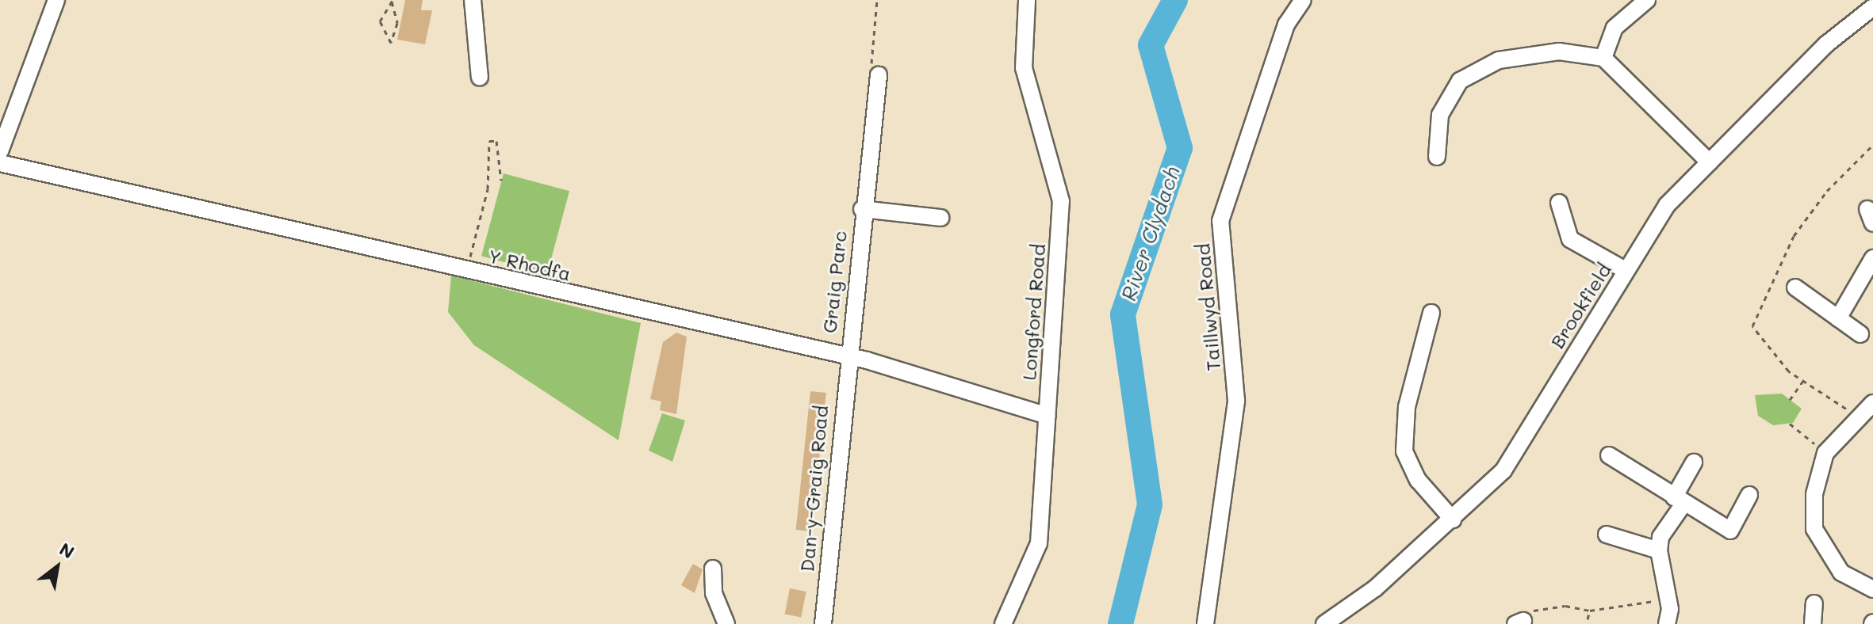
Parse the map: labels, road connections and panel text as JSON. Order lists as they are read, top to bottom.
{
  "streets": {
    "street": [
      "Y Rhodfa",
      "Graig Parc",
      "Brookfield",
      "Taillwyd Road",
      "Longford Road",
      "Dan-y-Graig Road"
    ]
  },
  "crossings": [
    ["Y Rhodfa", "Graig Parc"],
    ["Y Rhodfa", "Longford Road"],
    ["Y Rhodfa", "Dan-y-Graig Road"],
    ["Graig Parc", "Dan-y-Graig Road"]
  ],
  "water": ["River Clydach"],
  "north": "top right"
}
